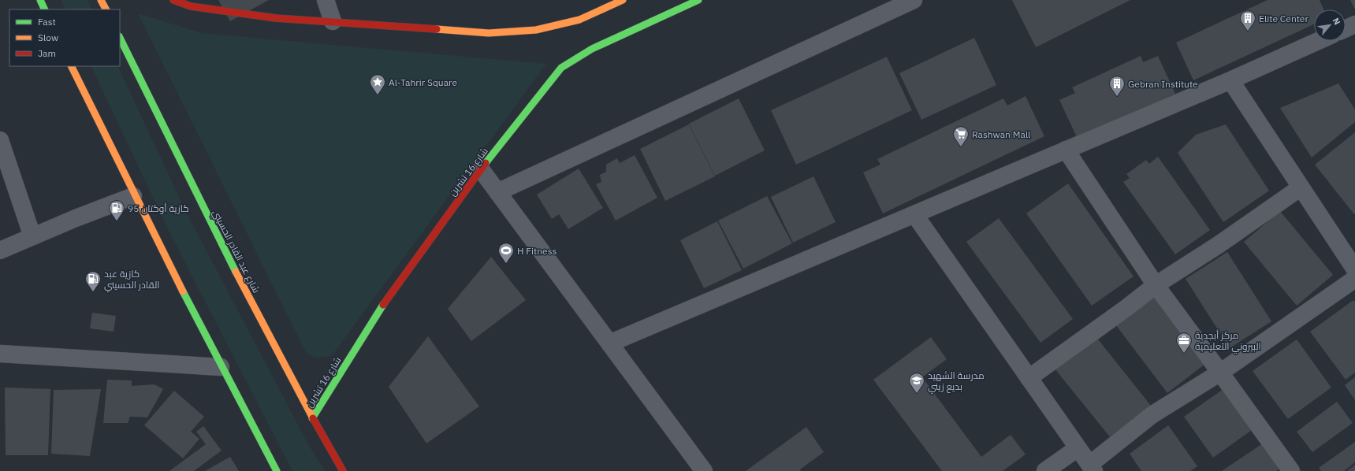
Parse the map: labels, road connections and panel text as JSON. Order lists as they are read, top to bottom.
{
  "streets": {
    "street": ["شارع 16 تشرين", "شارع عبد القادر الحسيني"]
  },
  "crossings": [
    ["شارع 16 تشرين", "شارع عبد القادر الحسيني"]
  ],
  "places": {
    "building": ["Elite Center", "Gebran Institute"],
    "place": ["Al-Tahrir Square"],
    "supermarket": ["Rashwan Mall"],
    "fuel station": ["كازية أوكتان 95", "كازية عبد القادر الحسيني"],
    "sports": ["H Fitness"],
    "office": ["مركز أبجدية البيروني التعليمية"],
    "school or university": ["مدرسة الشهيد بديع زيني"]
  },
  "legend": ["Fast", "Slow", "Jam"],
  "north": "top right"
}
